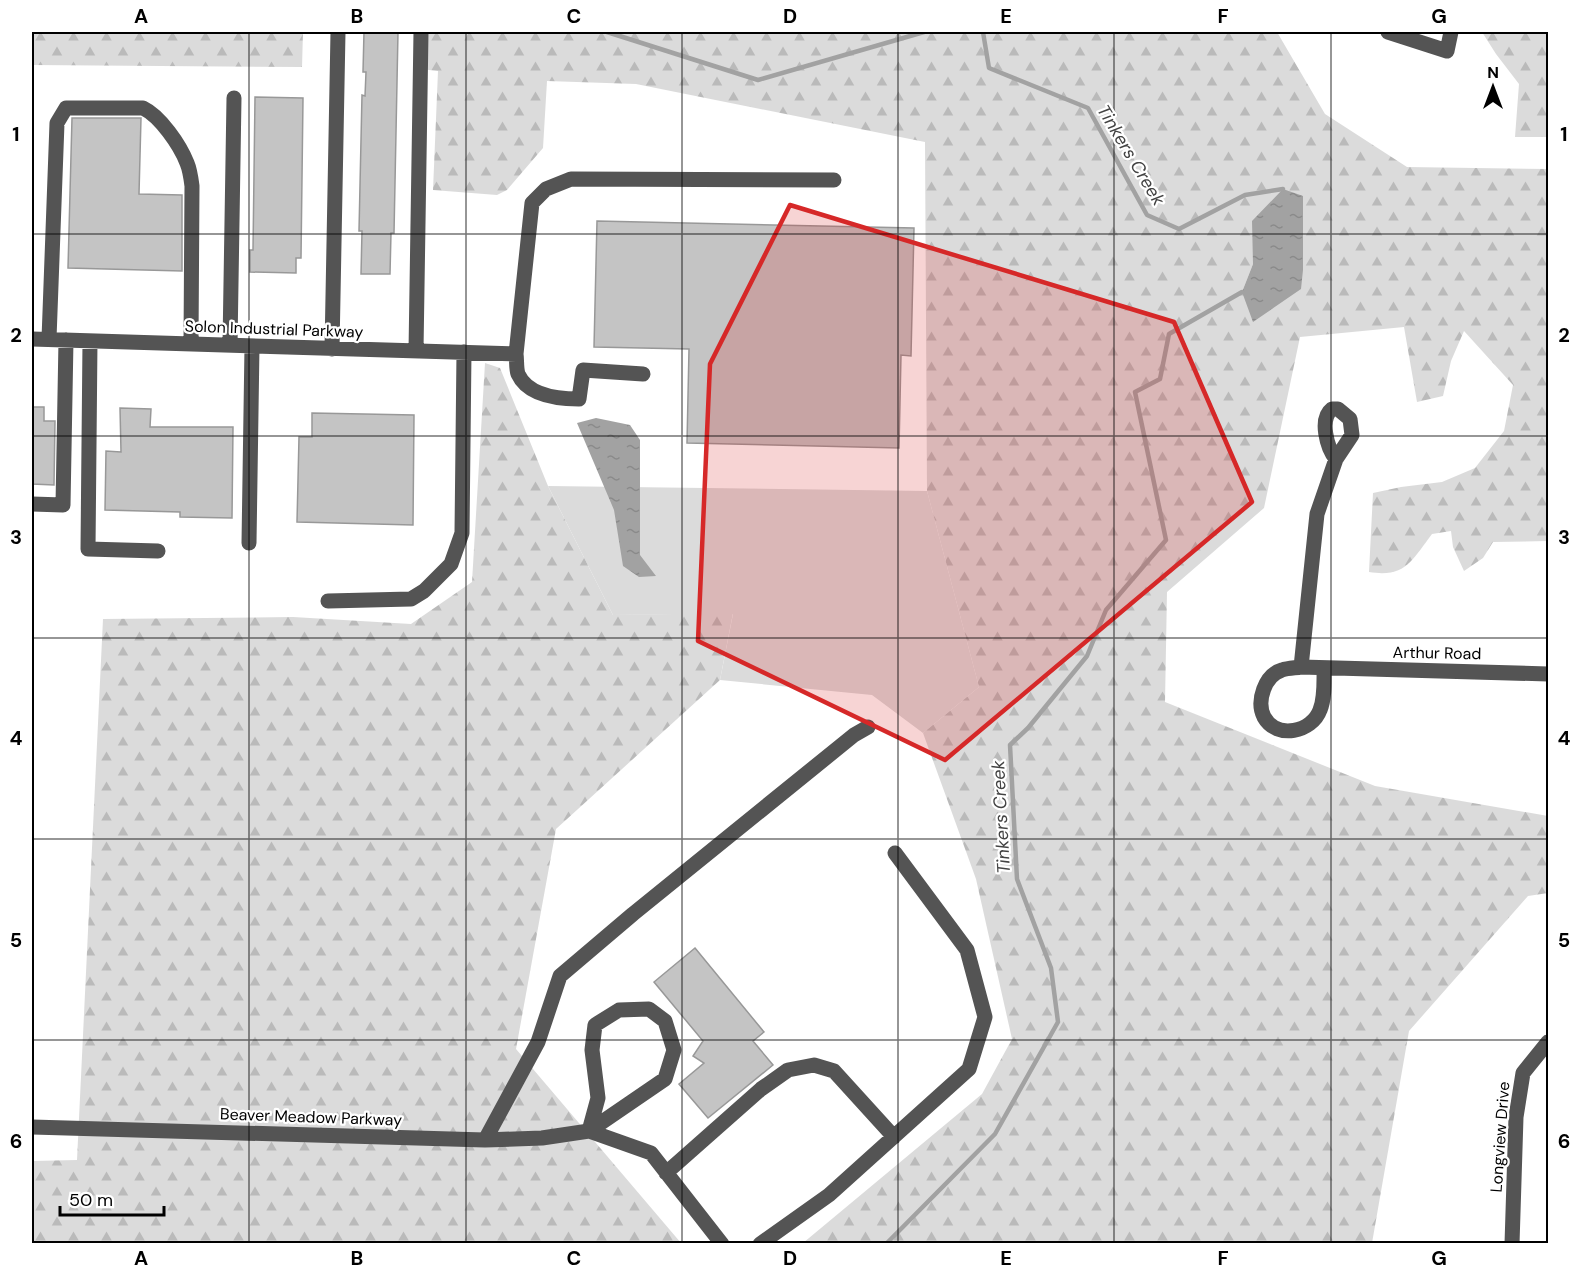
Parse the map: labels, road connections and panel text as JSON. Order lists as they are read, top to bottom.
{
  "streets": {
    "street": [
      "Solon Industrial Parkway",
      "Arthur Road",
      "Beaver Meadow Parkway",
      "Longview Drive"
    ]
  },
  "water": ["Tinkers Creek"],
  "scale_bar": "50 m",
  "north": "top",
  "grid": {
    "columns": [
      "A",
      "B",
      "C",
      "D",
      "E",
      "F",
      "G"
    ],
    "rows": [
      "1",
      "2",
      "3",
      "4",
      "5",
      "6"
    ]
  }
}
